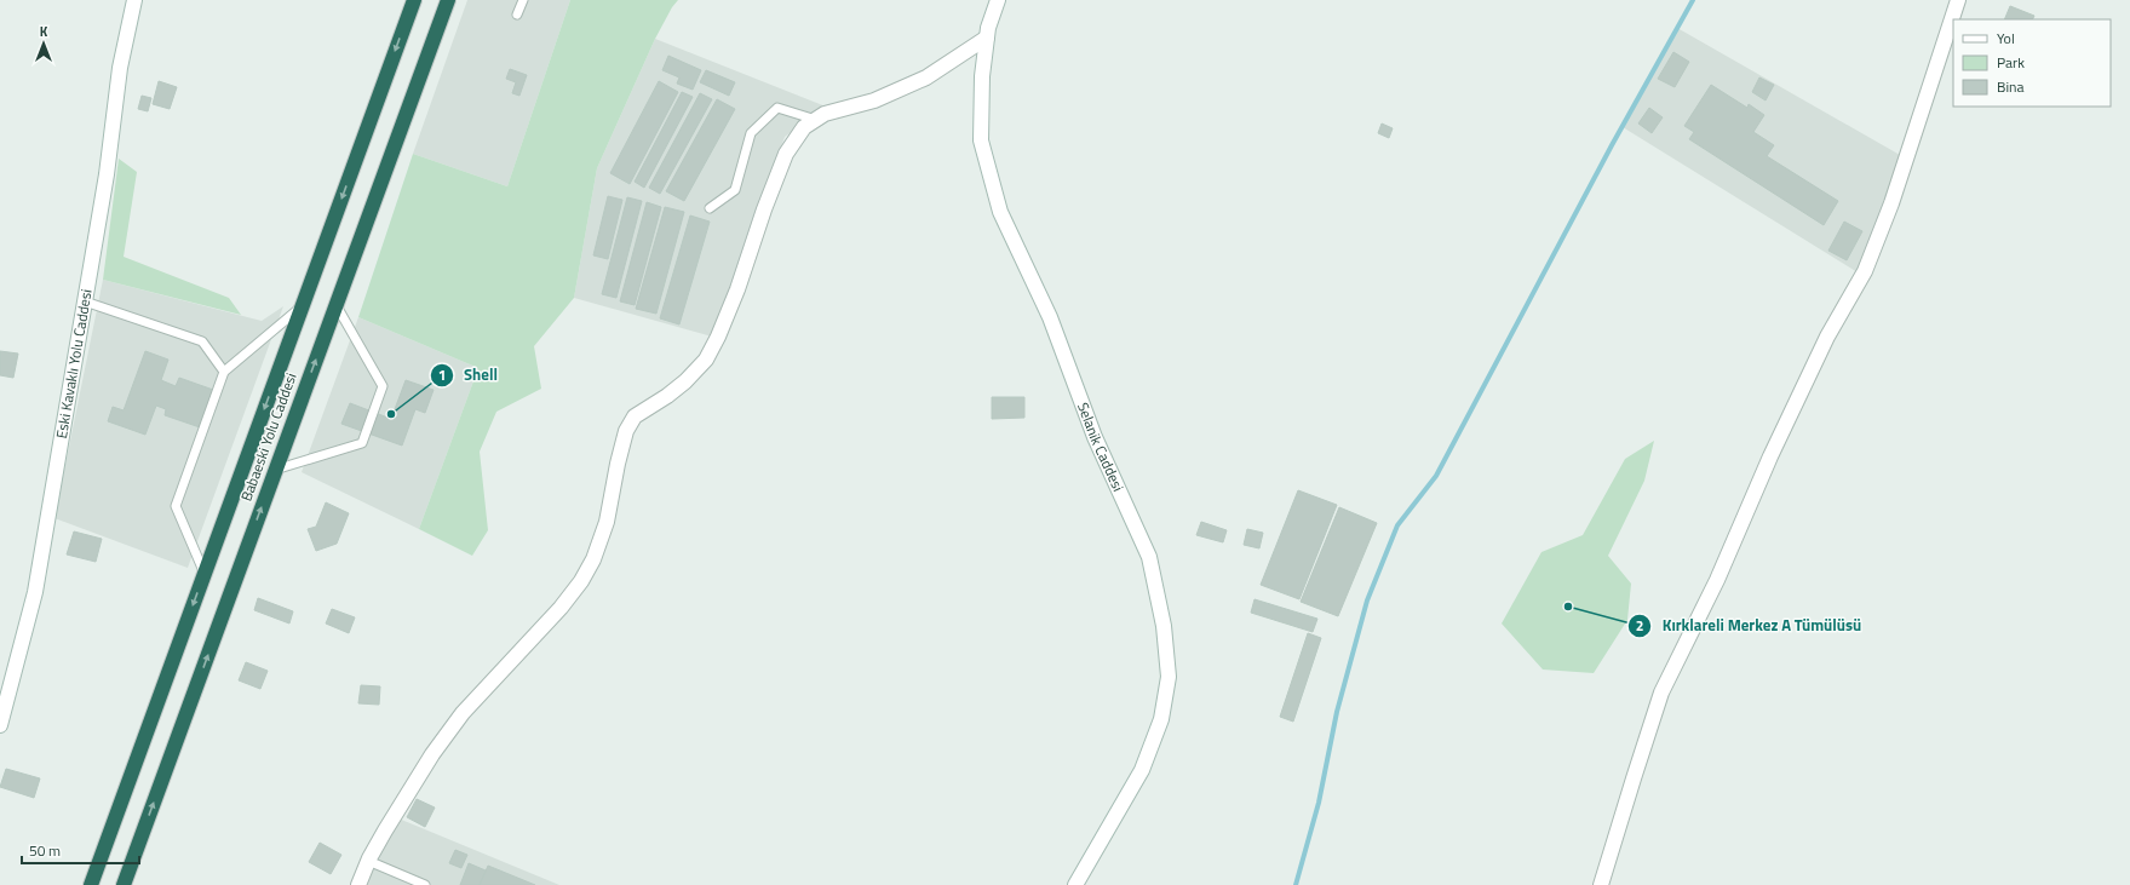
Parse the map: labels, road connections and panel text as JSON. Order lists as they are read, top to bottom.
{
  "streets": {
    "highway": ["Babaeski Yolu Caddesi"],
    "street": ["Eski Kavaklı Yolu Caddesi", "Selanik Caddesi"]
  },
  "places": ["Shell", "Kırklareli Merkez A Tümülüsü"],
  "legend": ["Yol", "Park", "Bina"],
  "scale_bar": "50 m",
  "north": "top"
}
